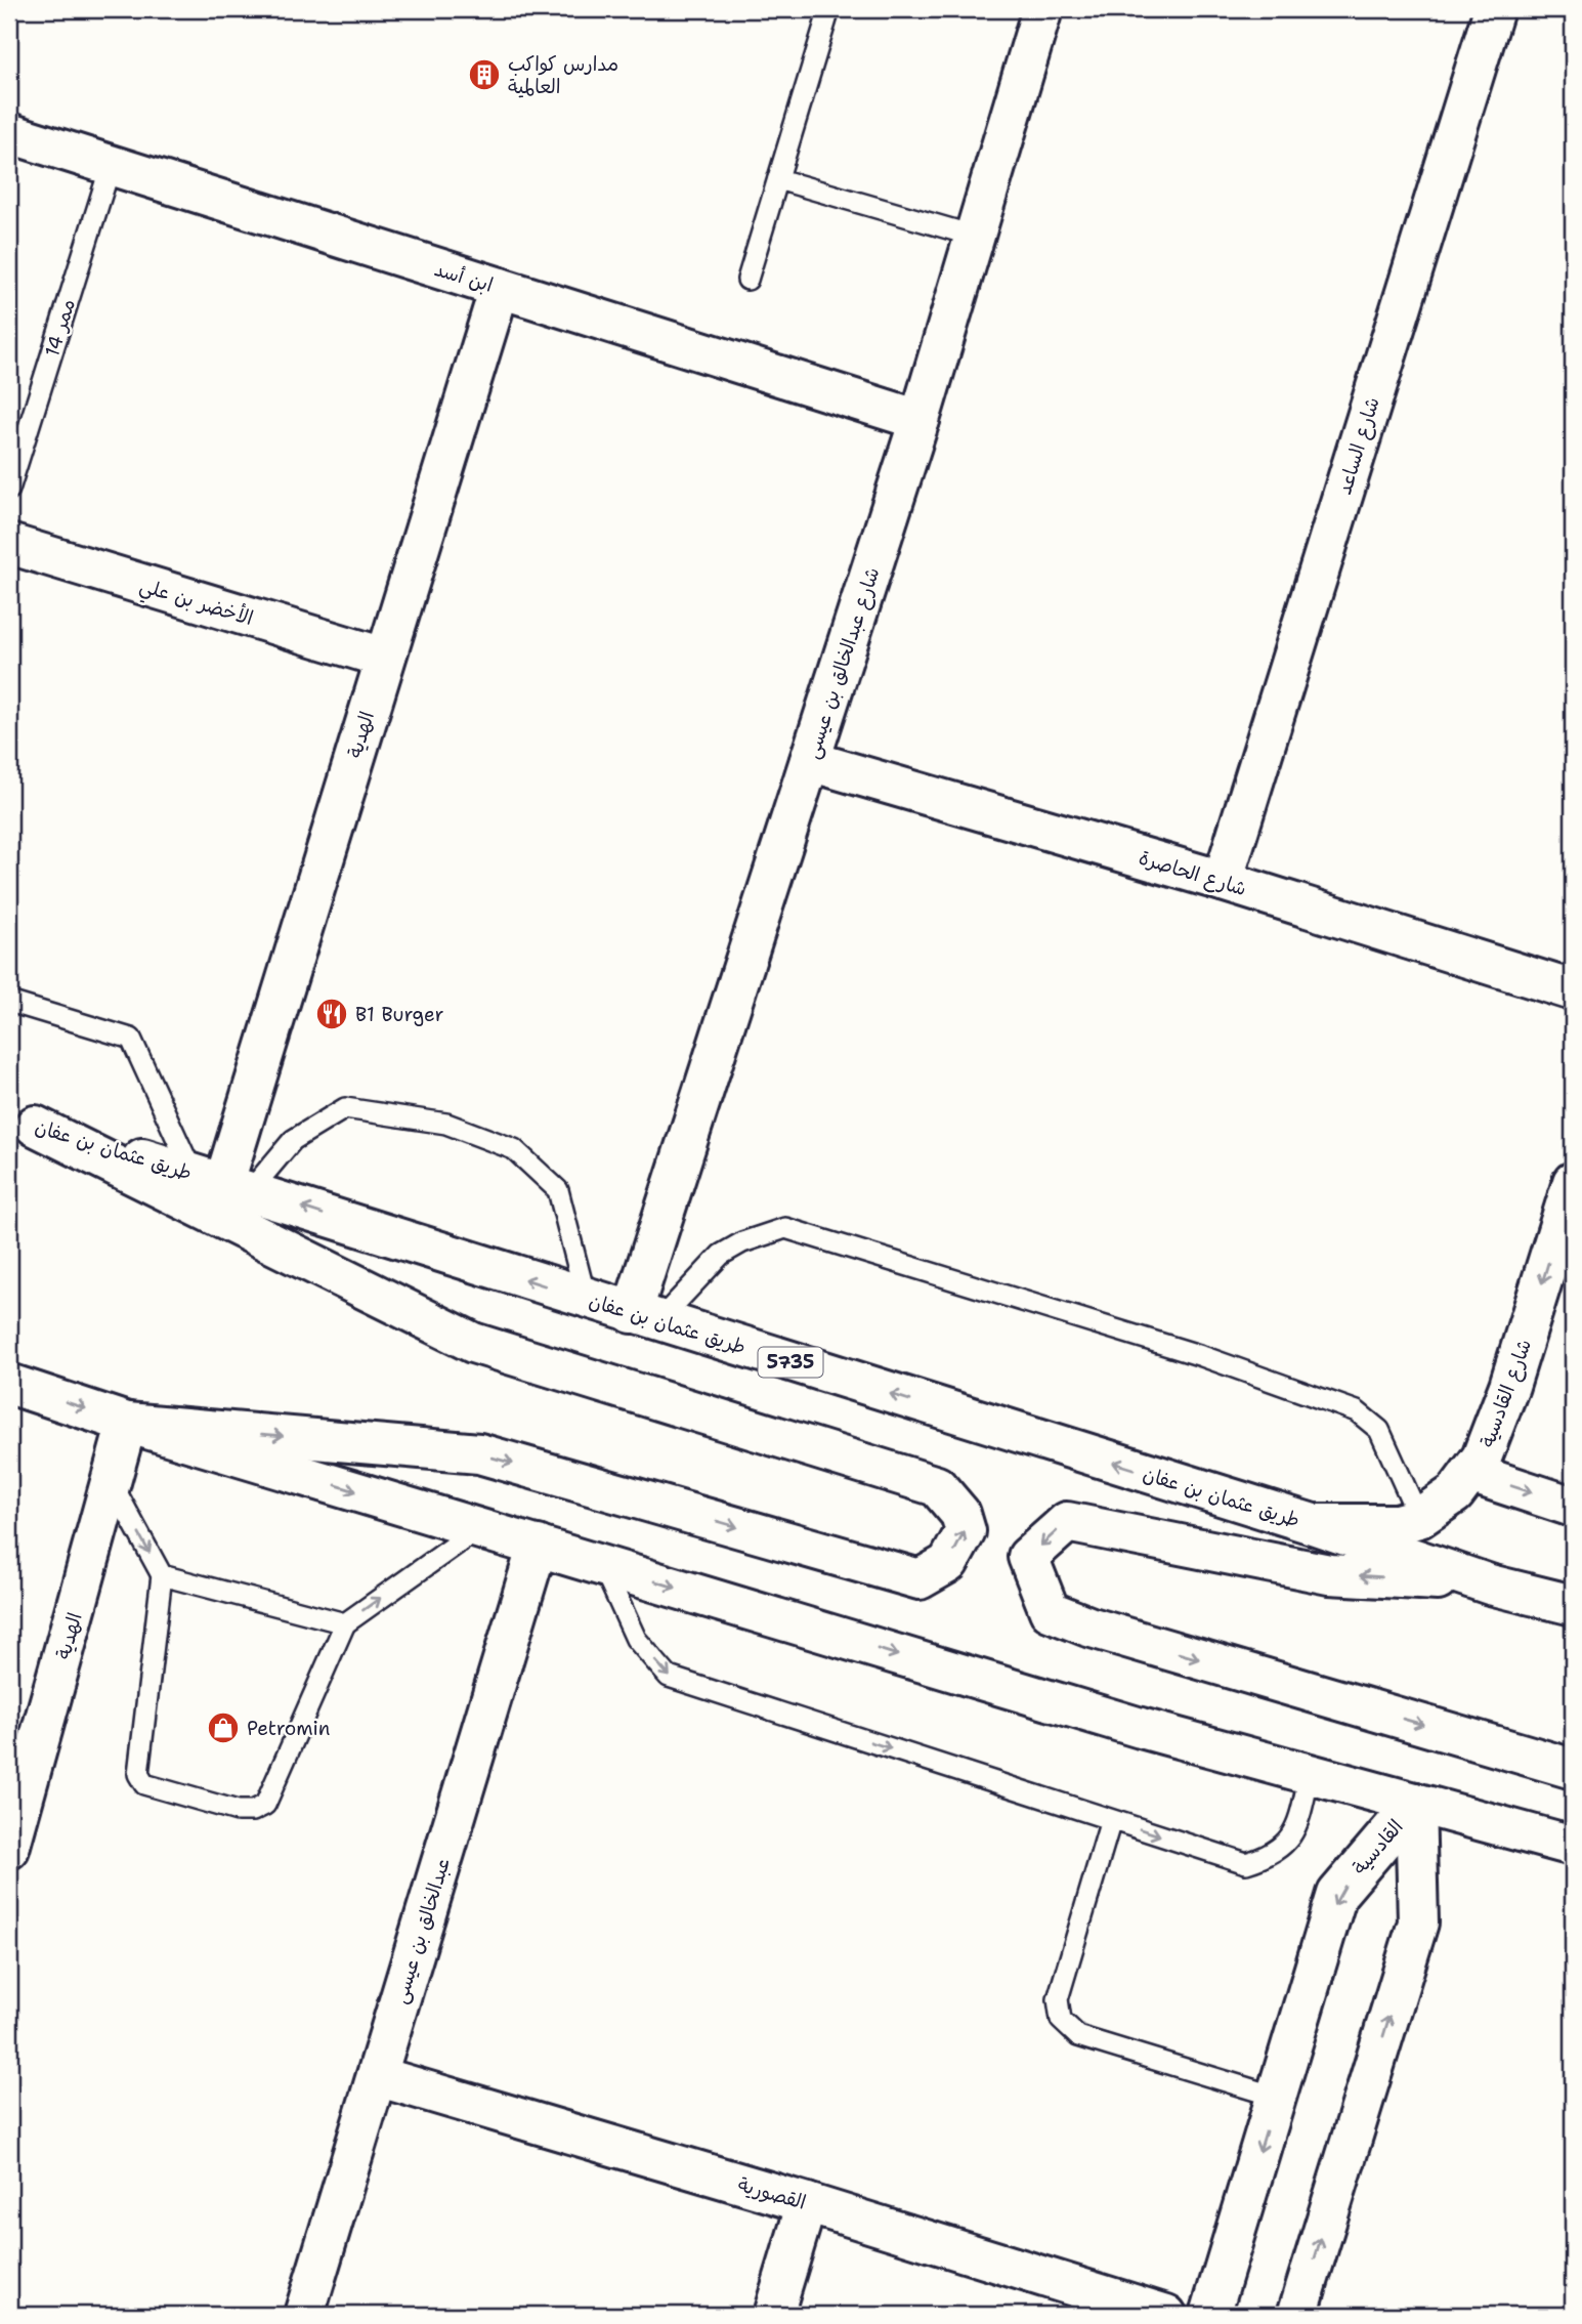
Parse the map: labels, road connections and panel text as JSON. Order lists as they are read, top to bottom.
{
  "streets": {
    "street": [
      "ابن أسد",
      "شارع الساعد",
      "الأخضر بن علي",
      "شارع عبدالخالق بن عيسى",
      "الهدية",
      "شارع الحاصرة",
      "طريق عثمان بن عفان",
      "5735",
      "شارع القادسية",
      "القادسية",
      "عبدالخالق بن عيسى",
      "القصورية"
    ],
    "lane": ["ممر 14"]
  },
  "crossings": [
    ["ابن أسد", "ممر 14"],
    ["ابن أسد", "شارع عبدالخالق بن عيسى"],
    ["ابن أسد", "الهدية"],
    ["شارع الساعد", "شارع الحاصرة"],
    ["الأخضر بن علي", "الهدية"],
    ["شارع عبدالخالق بن عيسى", "شارع الحاصرة"],
    ["شارع عبدالخالق بن عيسى", "طريق عثمان بن عفان"],
    ["الهدية", "طريق عثمان بن عفان"],
    ["طريق عثمان بن عفان", "شارع القادسية"],
    ["عبدالخالق بن عيسى", "القصورية"]
  ],
  "one_way": ["شارع القادسية"],
  "places": {
    "building": ["مدارس كواكب العالمية"],
    "restaurant": ["B1 Burger"],
    "shop": ["Petromin"]
  }
}
